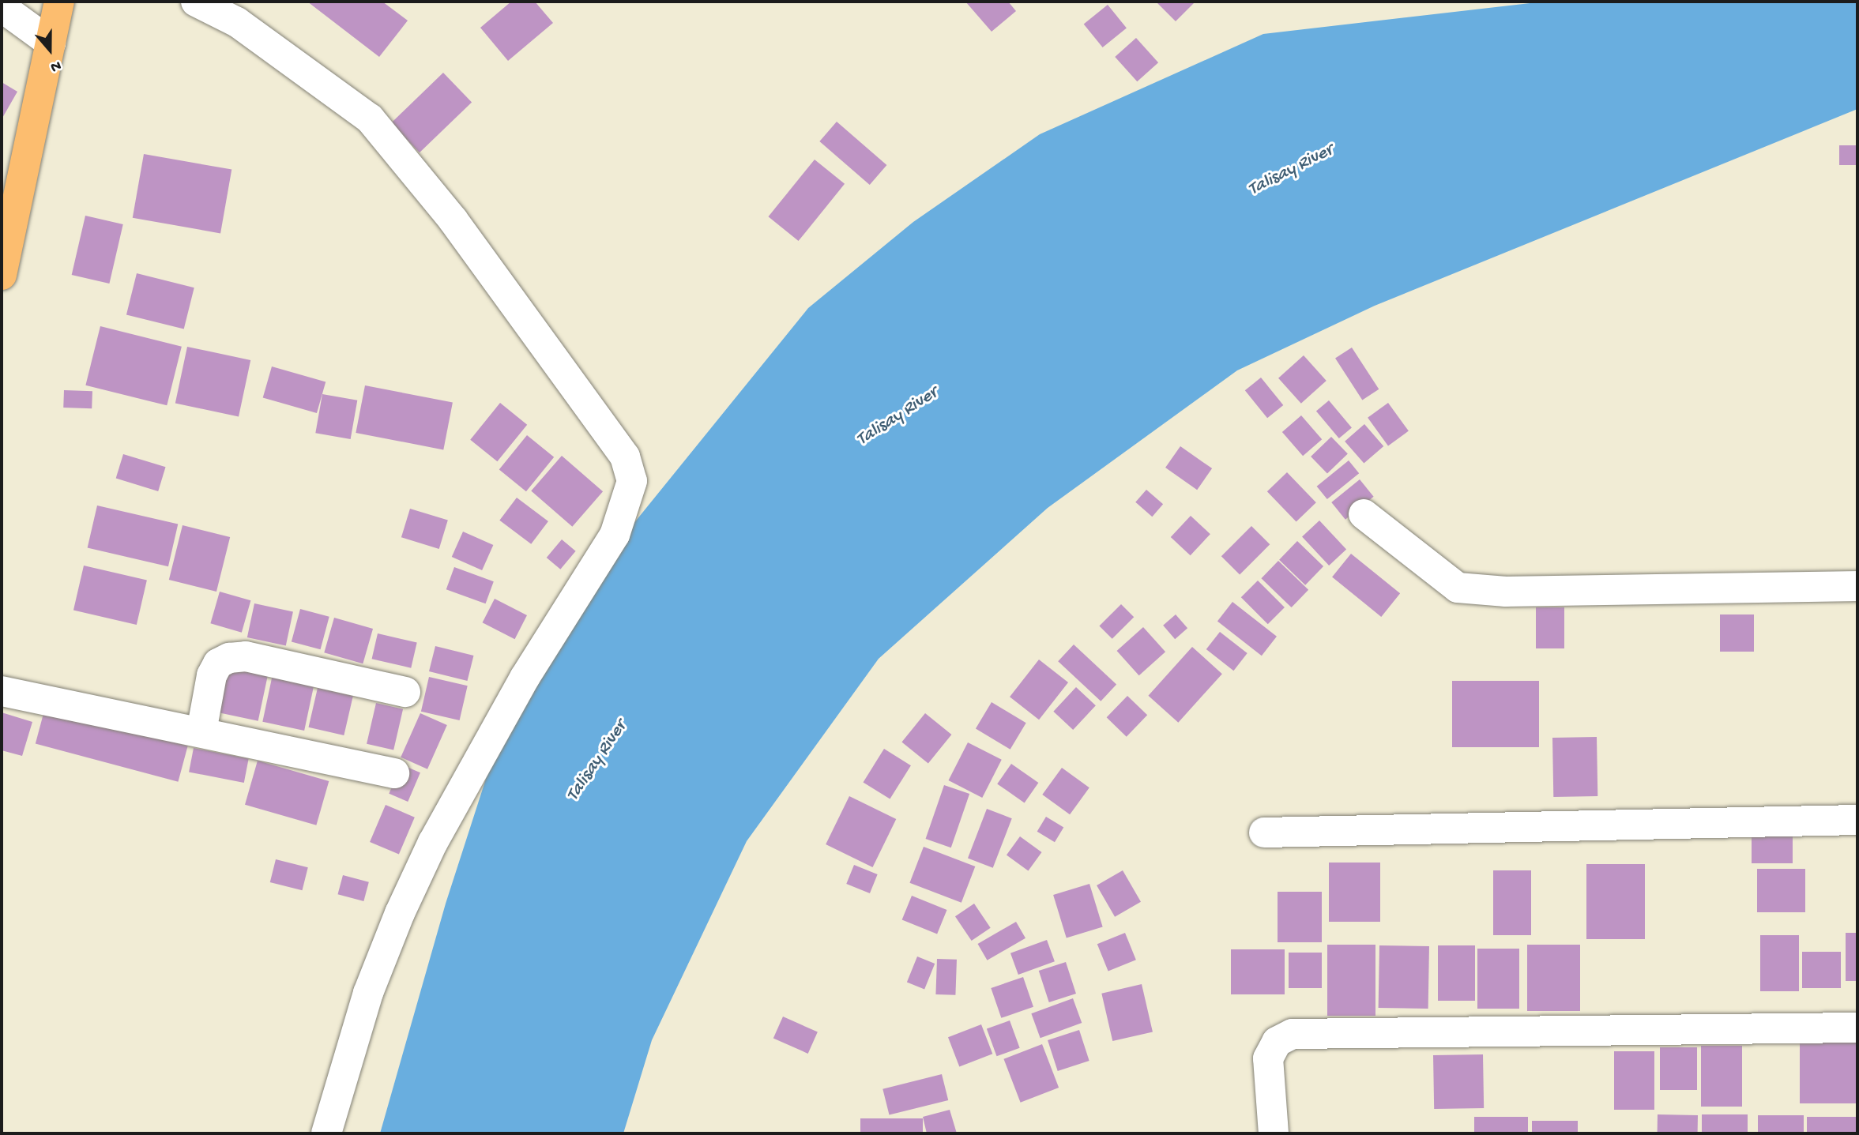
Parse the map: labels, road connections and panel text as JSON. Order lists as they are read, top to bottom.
{
  "water": ["Talisay River"],
  "north": "bottom"
}
